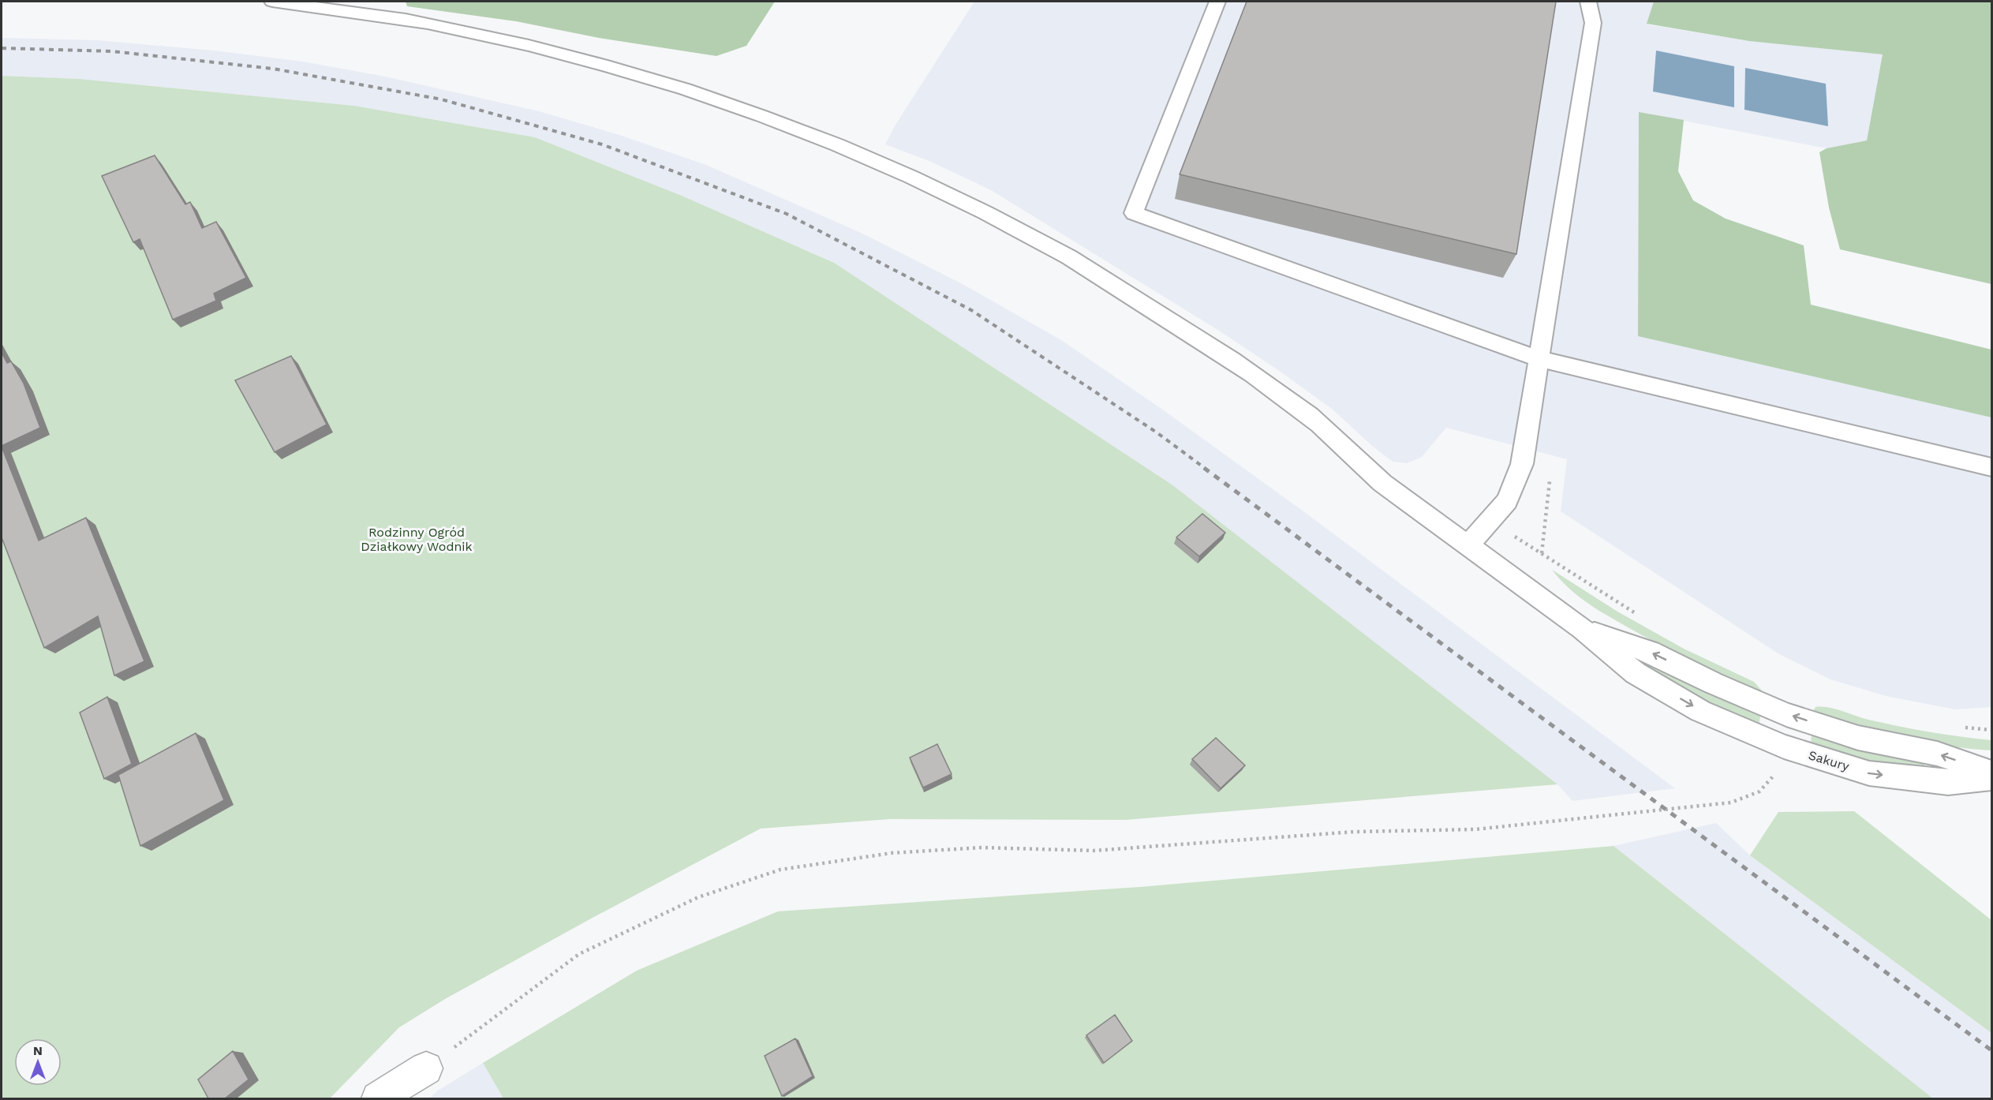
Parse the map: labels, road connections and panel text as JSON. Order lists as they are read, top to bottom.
{
  "streets": {
    "lane": ["Sakury"]
  },
  "parks": ["Rodzinny Ogród Działkowy Wodnik"],
  "north": "top"
}
